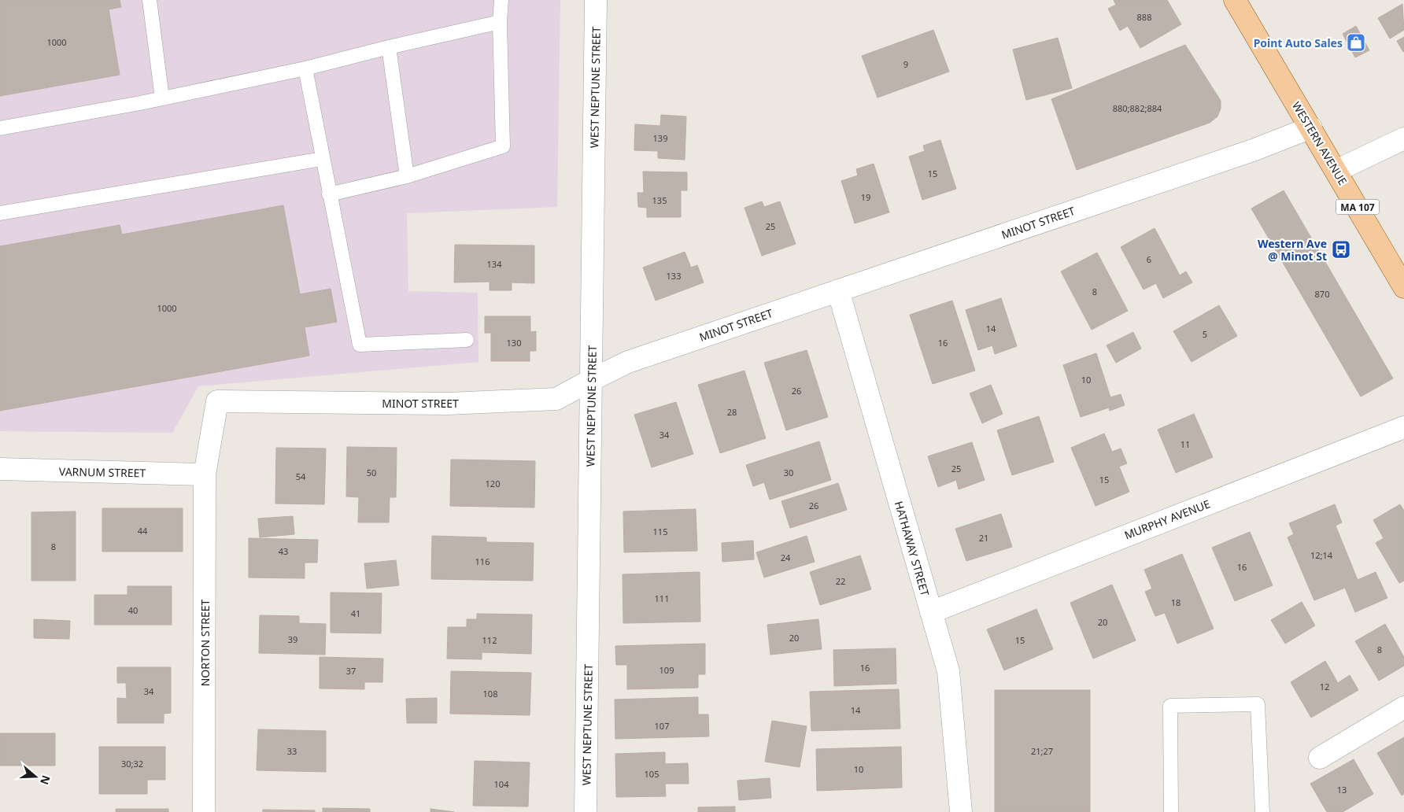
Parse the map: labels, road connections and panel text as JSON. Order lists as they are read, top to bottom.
{
  "streets": {
    "main road": ["WESTERN AVENUE", "MA 107"],
    "street": [
      "WEST NEPTUNE STREET",
      "MINOT STREET",
      "VARNUM STREET",
      "MURPHY AVENUE",
      "HATHAWAY STREET",
      "NORTON STREET"
    ]
  },
  "crossings": [
    ["WEST NEPTUNE STREET", "MINOT STREET"],
    ["WESTERN AVENUE", "MINOT STREET"],
    ["MINOT STREET", "VARNUM STREET"],
    ["MINOT STREET", "HATHAWAY STREET"],
    ["MINOT STREET", "NORTON STREET"],
    ["VARNUM STREET", "NORTON STREET"],
    ["MURPHY AVENUE", "HATHAWAY STREET"]
  ],
  "places": {
    "shop": ["Point Auto Sales"],
    "bus stop": ["Western Ave @ Minot St"]
  },
  "house_numbers": [
    "888",
    "1000",
    "9",
    "880;882;884",
    "139",
    "15",
    "19",
    "135",
    "25",
    "6",
    "134",
    "133",
    "8",
    "870",
    "1000",
    "14",
    "5",
    "130",
    "16",
    "10",
    "26",
    "28",
    "34",
    "11",
    "25",
    "50",
    "30",
    "54",
    "15",
    "120",
    "26",
    "44",
    "115",
    "21",
    "8",
    "43",
    "12;14",
    "24",
    "116",
    "16",
    "22",
    "111",
    "18",
    "40",
    "41",
    "20",
    "20",
    "39",
    "112",
    "15",
    "8",
    "16",
    "109",
    "37",
    "12",
    "34",
    "108",
    "14",
    "107",
    "33",
    "21;27",
    "30;32",
    "10",
    "105",
    "104",
    "13"
  ],
  "north": "right"
}
